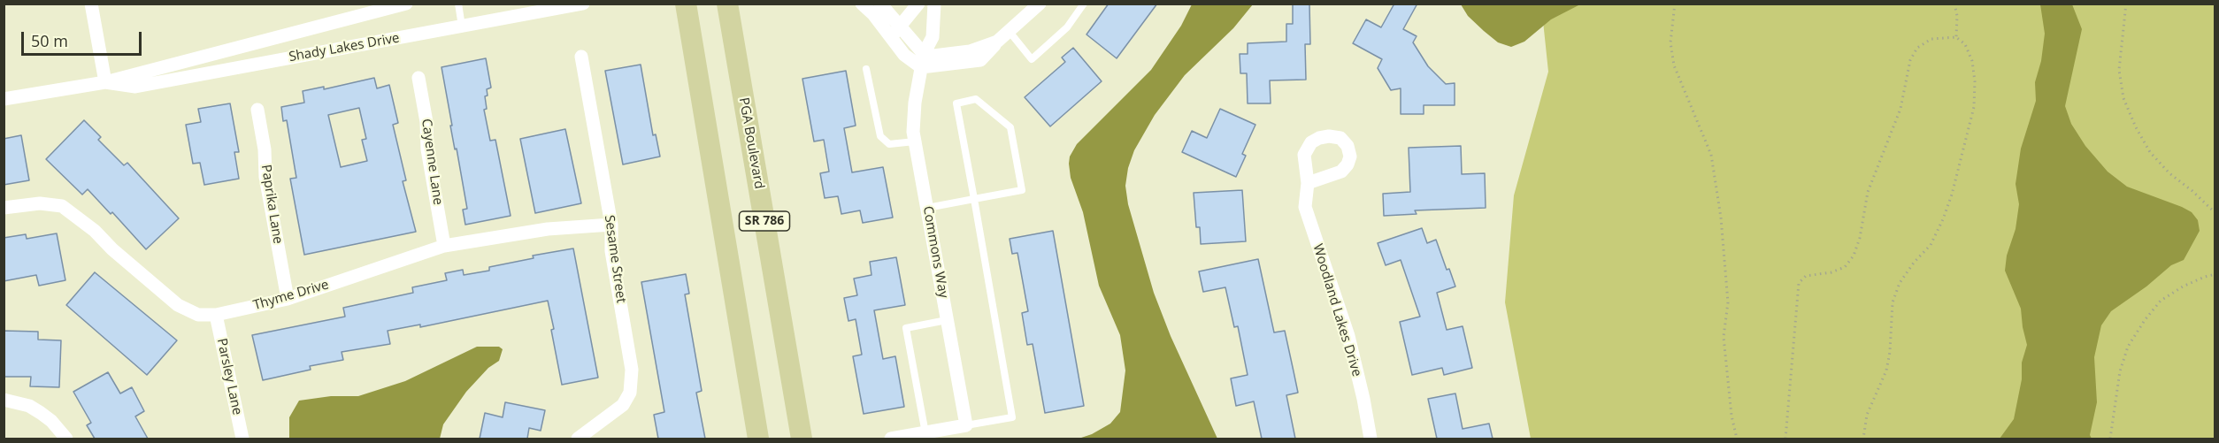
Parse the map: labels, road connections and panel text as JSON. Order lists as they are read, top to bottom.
{
  "streets": {
    "main road": ["PGA Boulevard", "SR 786"],
    "street": [
      "Shady Lakes Drive",
      "Cayenne Lane",
      "Paprika Lane",
      "Commons Way",
      "Sesame Street",
      "Thyme Drive",
      "Woodland Lakes Drive",
      "Parsley Lane"
    ]
  },
  "crossings": [
    ["Cayenne Lane", "Thyme Drive"],
    ["Paprika Lane", "Thyme Drive"],
    ["Sesame Street", "Thyme Drive"],
    ["Thyme Drive", "Parsley Lane"]
  ],
  "scale_bar": "50 m"
}
